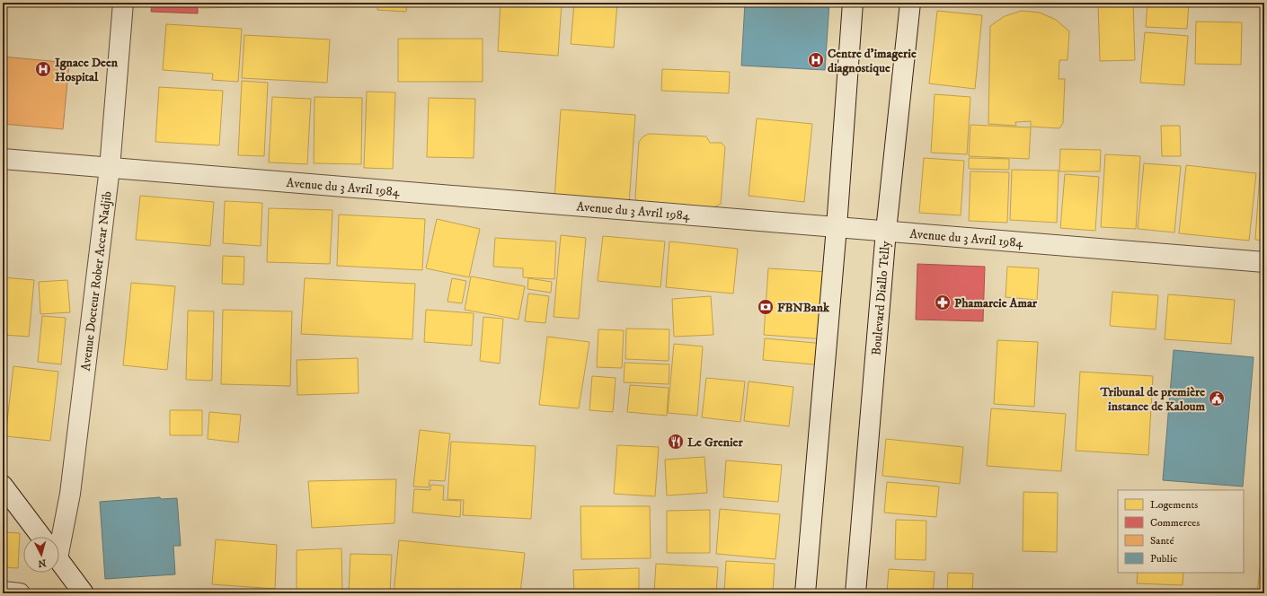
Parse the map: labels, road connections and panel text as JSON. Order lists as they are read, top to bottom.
{
  "streets": {
    "street": ["Avenue du 3 Avril 1984", "Avenue Docteur Rober Accar Nadjib", "Boulevard Diallo Telly"]
  },
  "crossings": [
    ["Avenue du 3 Avril 1984", "Avenue Docteur Rober Accar Nadjib"],
    ["Avenue du 3 Avril 1984", "Boulevard Diallo Telly"]
  ],
  "places": {
    "hospital": ["Centre d'imagerie diagnostique", "Ignace Deen Hospital"],
    "pharmacy": ["Phamarcie Amar"],
    "bank": ["FBNBank"],
    "public building": ["Tribunal de première instance de Kaloum"],
    "restaurant": ["Le Grenier"]
  },
  "legend": [
    "Logements",
    "Commerces",
    "Santé",
    "Public"
  ],
  "north": "bottom"
}
